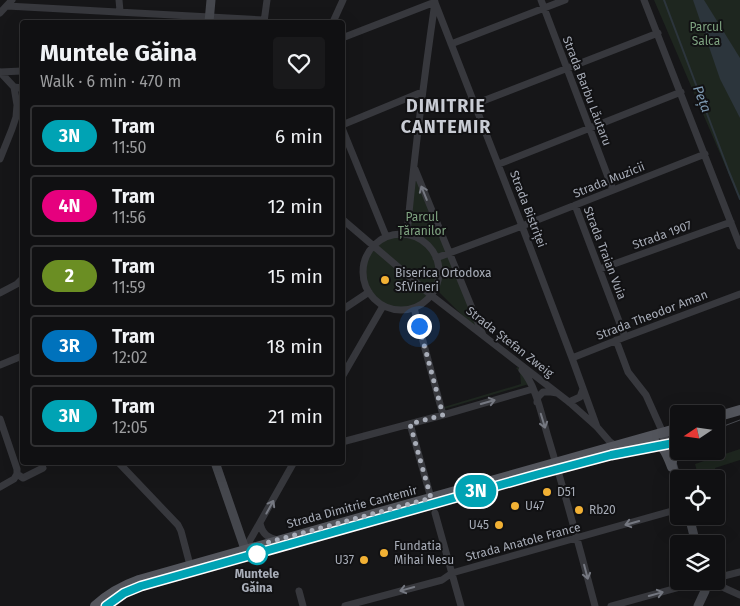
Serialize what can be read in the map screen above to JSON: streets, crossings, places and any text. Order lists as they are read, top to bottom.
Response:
{
  "streets": {
    "main road": ["Strada Dimitrie Cantemir"],
    "street": [
      "Strada Barbu Lăutaru",
      "Strada Muzicii",
      "Strada Bistriței",
      "Strada 1907",
      "Strada Traian Vuia",
      "Strada Theodor Aman",
      "Strada Ștefan Zweig",
      "Strada Anatole France"
    ]
  },
  "crossings": [
    ["Strada Barbu Lăutaru", "Strada Muzicii"],
    ["Strada Muzicii", "Strada Bistriței"],
    ["Strada Muzicii", "Strada Traian Vuia"],
    ["Strada Bistriței", "Strada Theodor Aman"],
    ["Strada Bistriței", "Strada Ștefan Zweig"],
    ["Strada 1907", "Strada Traian Vuia"],
    ["Strada Traian Vuia", "Strada Theodor Aman"],
    ["Strada Ștefan Zweig", "Strada Dimitrie Cantemir"]
  ],
  "one_way": ["Strada Anatole France"],
  "districts": ["DIMITRIE CANTEMIR"],
  "water": ["Peța"],
  "parks": ["Parcul Salca", "Parcul Țăranilor"],
  "places": [
    "Biserica Ortodoxa Sf.Vineri",
    "D51",
    "U47",
    "Rb20",
    "U45",
    "Fundatia Mihai Nesu",
    "Muntele Găina",
    "U37"
  ],
  "lines": ["tram line 3N"],
  "north": "left",
  "page": {
    "on_map": "3N",
    "heading": ["Muntele Găina", "Walk · 6 min · 470 m"],
    "list": [
      {
        "mark": "3N",
        "name": "Tram",
        "note": "11:50",
        "value": "6 min"
      },
      {
        "mark": "4N",
        "name": "Tram",
        "note": "11:56",
        "value": "12 min"
      },
      {
        "mark": "2",
        "name": "Tram",
        "note": "11:59",
        "value": "15 min"
      },
      {
        "mark": "3R",
        "name": "Tram",
        "note": "12:02",
        "value": "18 min"
      },
      {
        "mark": "3N",
        "name": "Tram",
        "note": "12:05",
        "value": "21 min"
      }
    ]
  }
}
